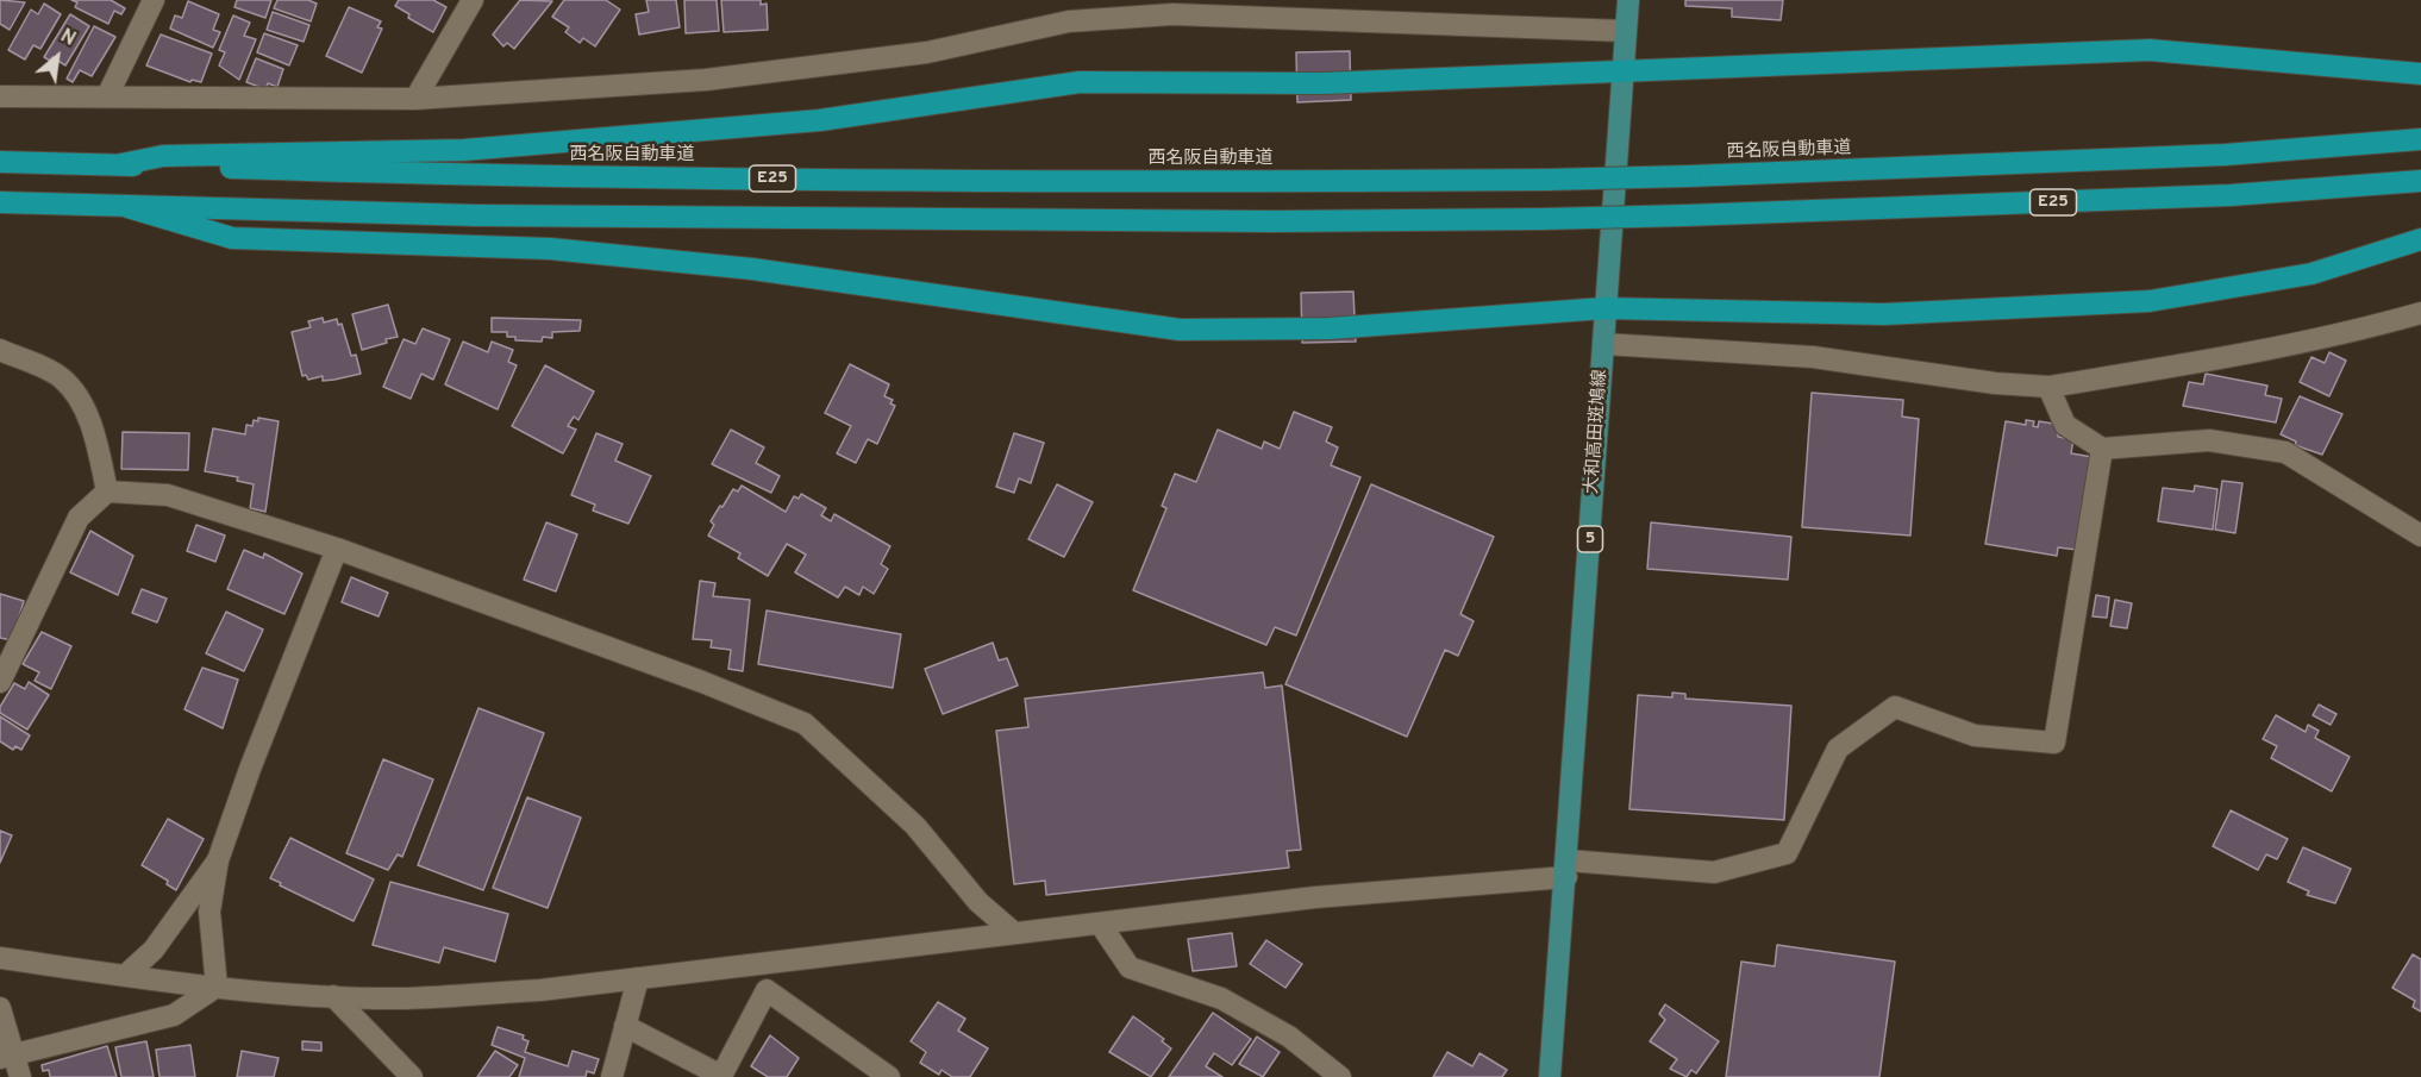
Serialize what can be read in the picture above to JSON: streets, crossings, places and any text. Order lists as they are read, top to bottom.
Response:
{
  "streets": {
    "highway": ["西名阪自動車道", "E25"],
    "main road": ["大和高田斑鳩線", "5"]
  },
  "north": "top right"
}
